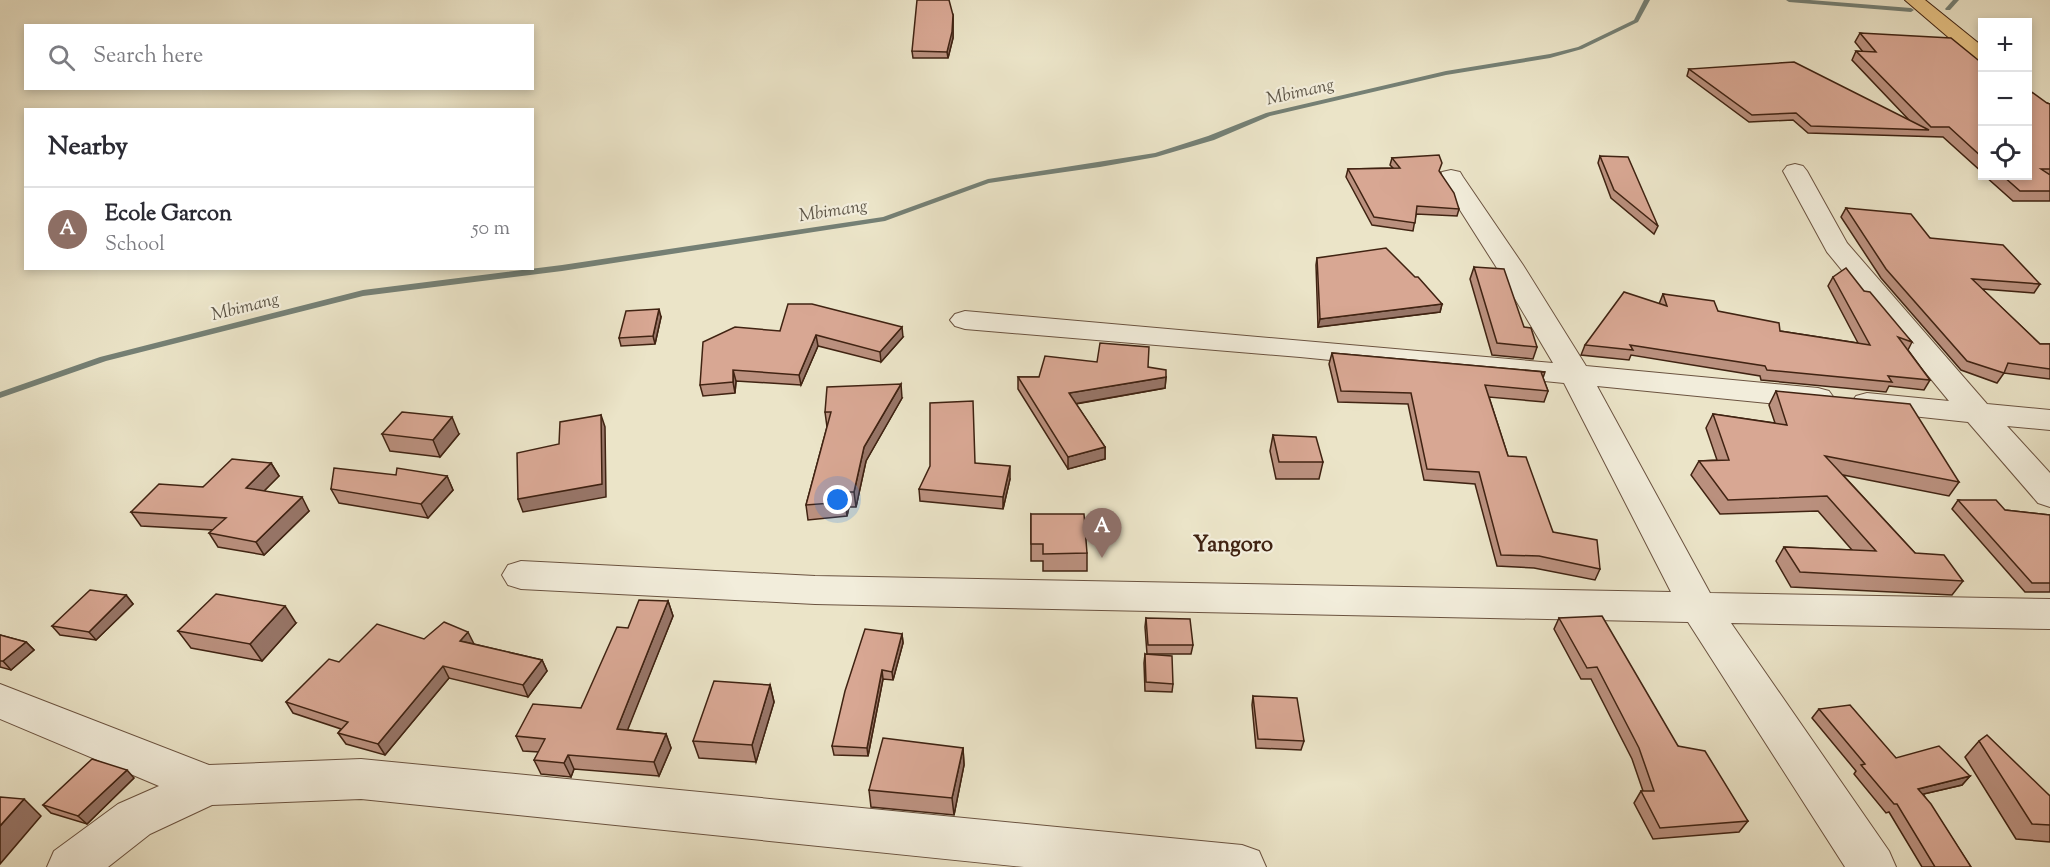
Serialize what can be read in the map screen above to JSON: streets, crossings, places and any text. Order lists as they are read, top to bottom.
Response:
{
  "districts": ["Yangoro"],
  "water": ["Mbimang"],
  "page": {
    "map_buttons": ["+", "−"],
    "search": "Search here",
    "heading": "Nearby",
    "list": [
      {
        "mark": "A",
        "name": "Ecole Garcon",
        "note": "School",
        "value": "50 m"
      }
    ],
    "pins": "A"
  }
}
